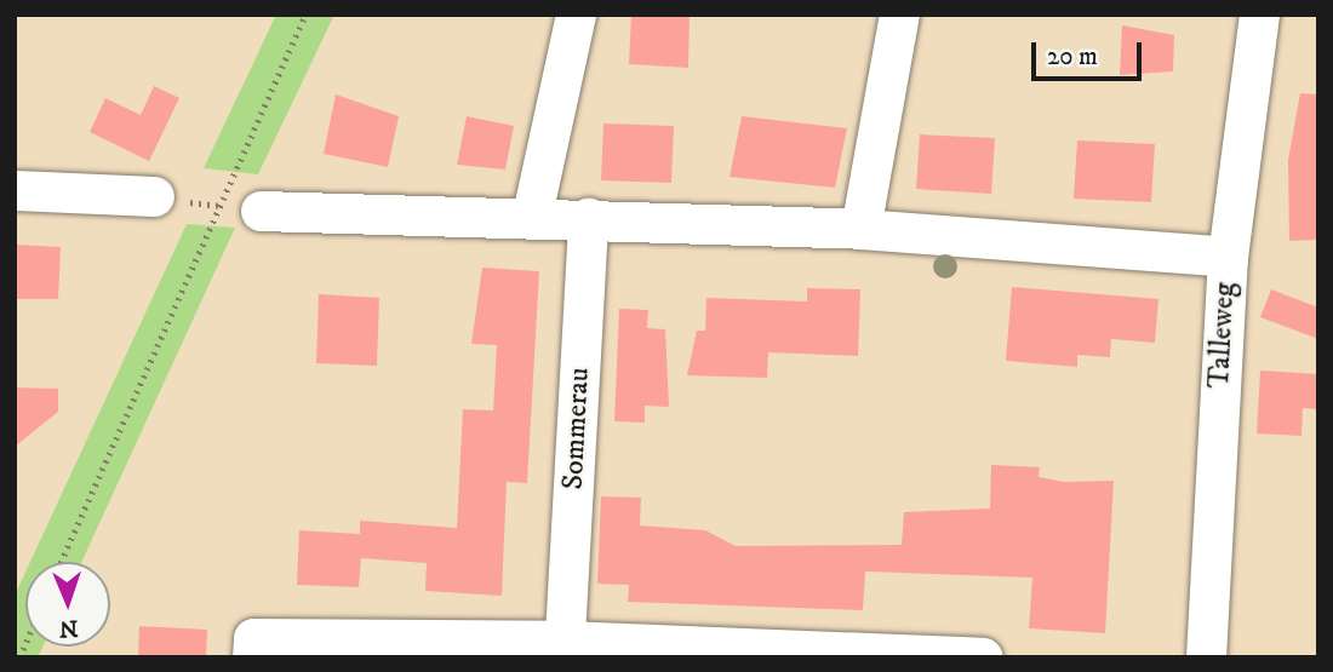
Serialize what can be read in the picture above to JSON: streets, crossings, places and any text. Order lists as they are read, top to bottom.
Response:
{
  "streets": {
    "street": ["Talleweg", "Sommerau"]
  },
  "scale_bar": "20 m",
  "north": "bottom"
}
